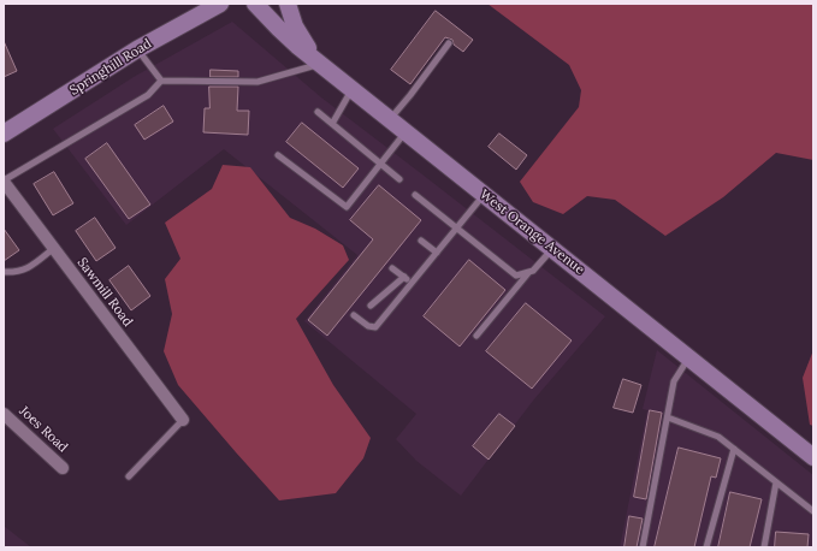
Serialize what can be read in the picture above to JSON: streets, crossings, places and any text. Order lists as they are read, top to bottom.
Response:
{
  "streets": {
    "main road": ["Springhill Road", "West Orange Avenue"],
    "street": ["Sawmill Road", "Joes Road"]
  }
}
